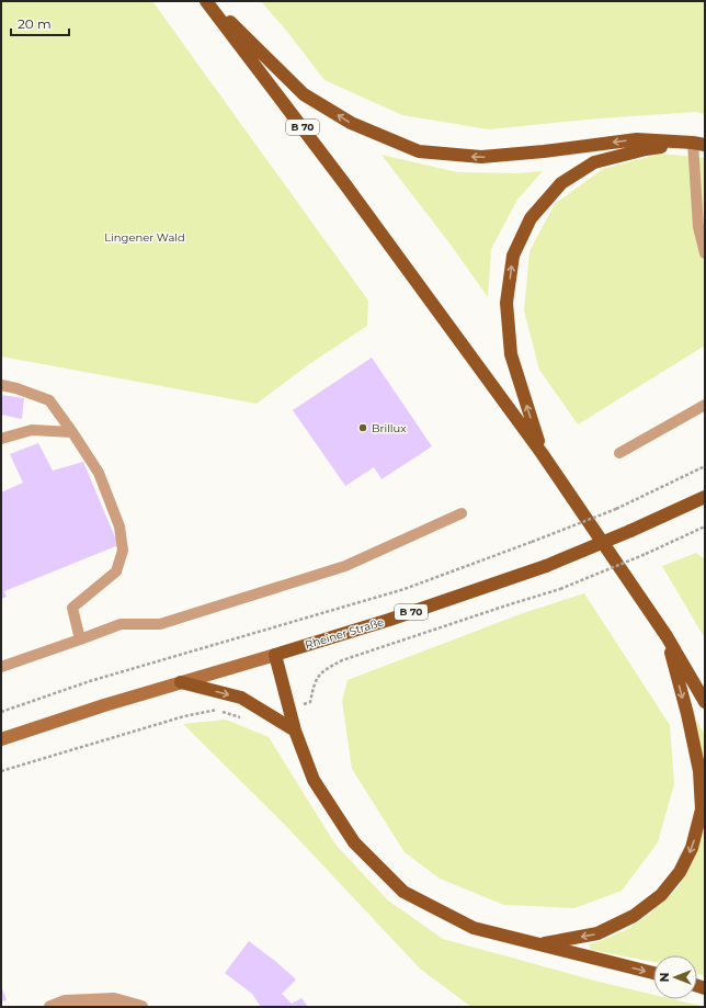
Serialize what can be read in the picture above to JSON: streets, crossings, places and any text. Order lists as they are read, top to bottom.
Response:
{
  "streets": {
    "main road": ["B 70", "Rheiner Straße"]
  },
  "parks": ["Lingener Wald"],
  "places": ["Brillux"],
  "scale_bar": "20 m",
  "north": "left"
}
